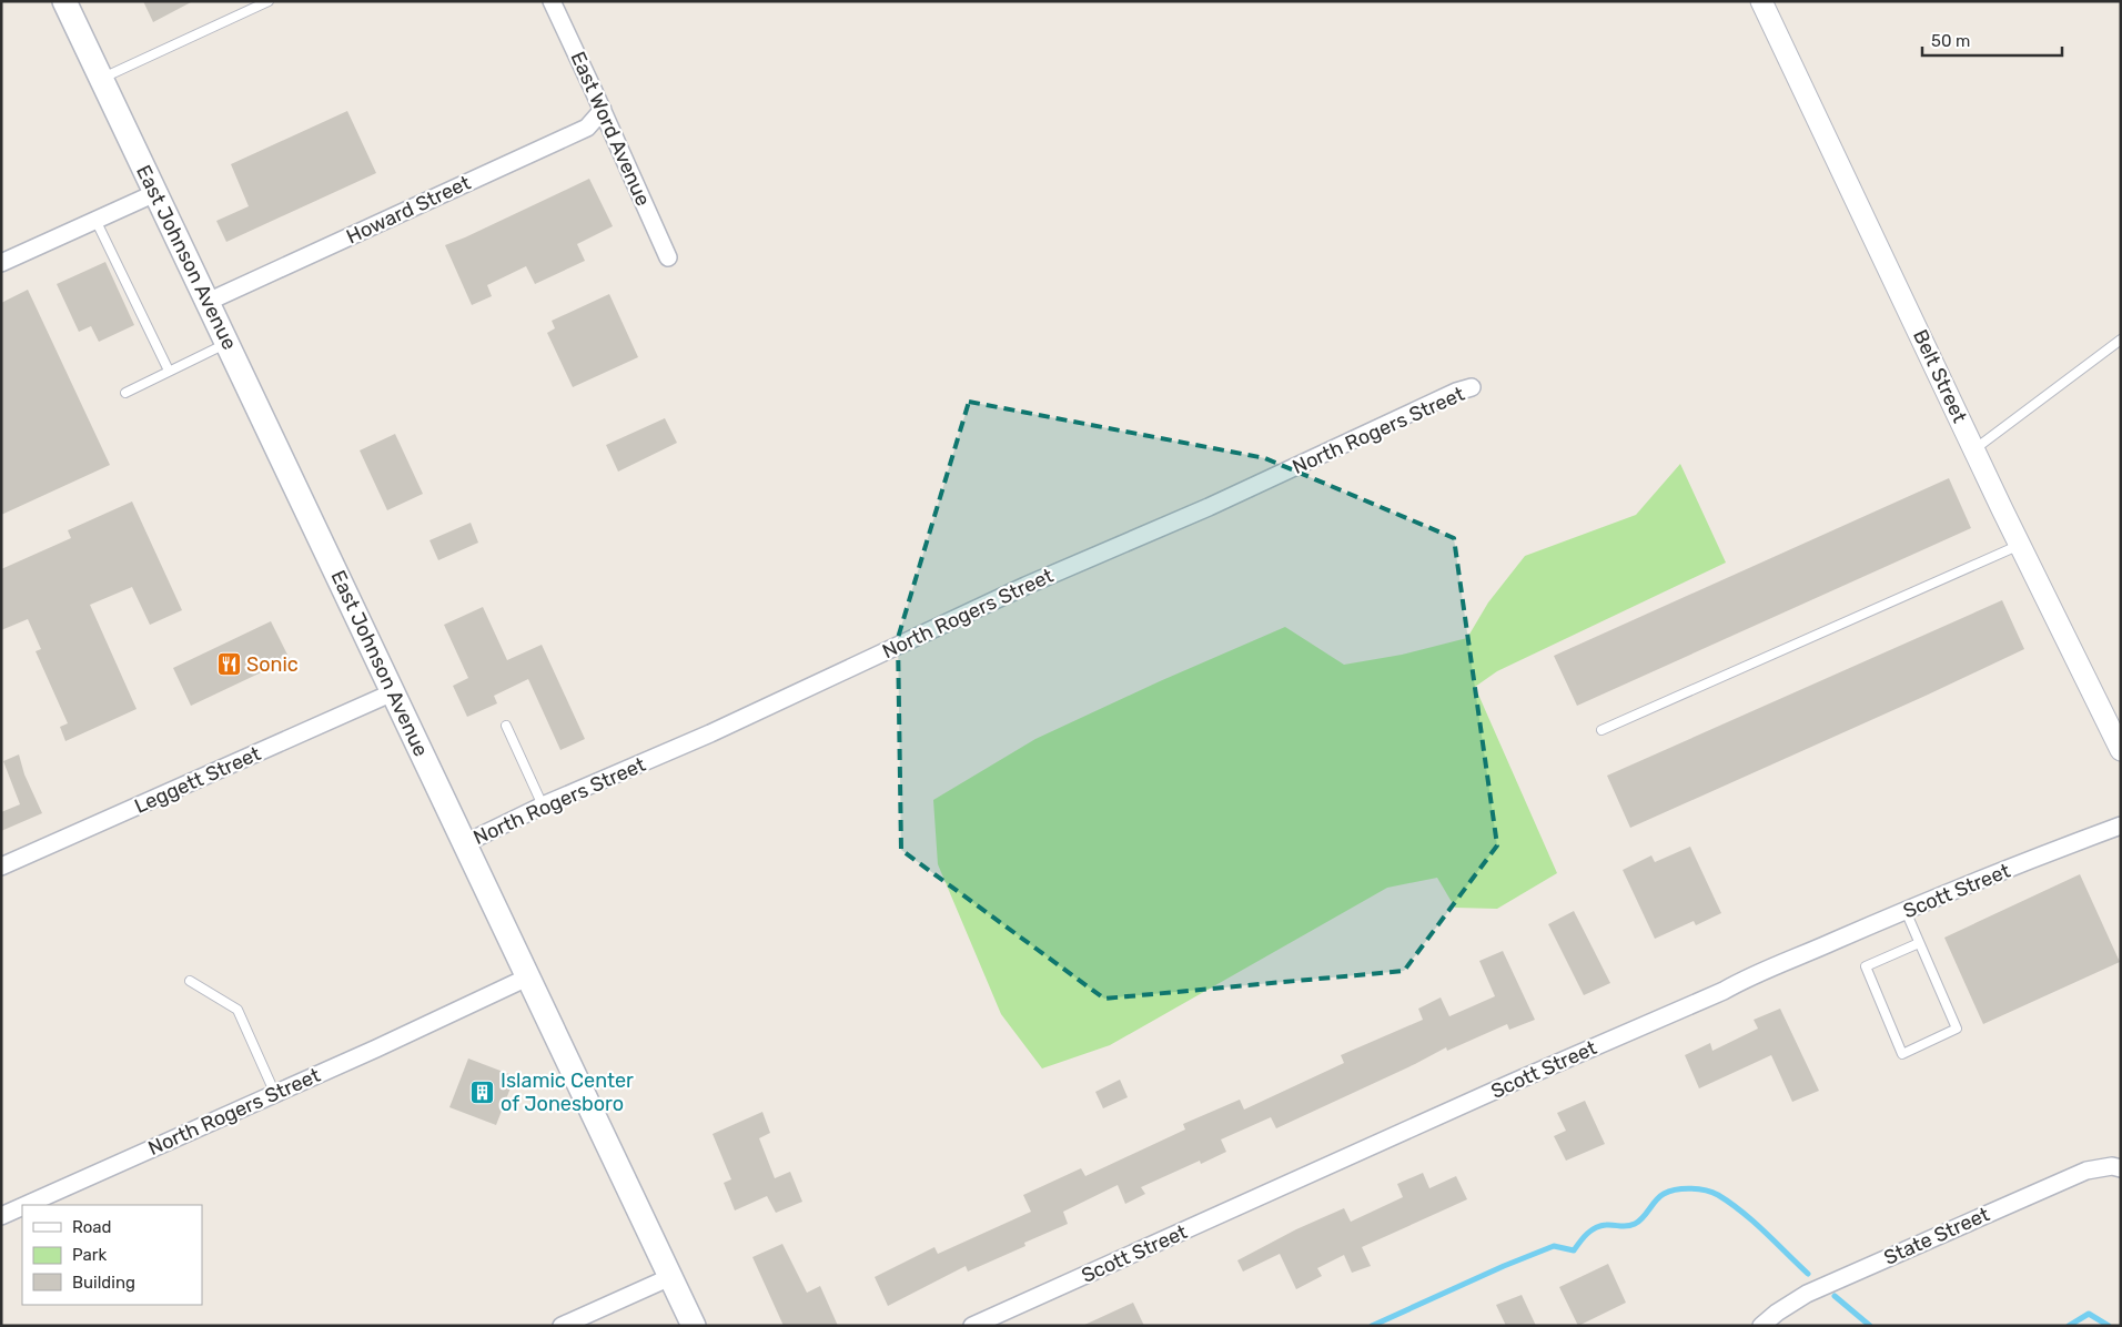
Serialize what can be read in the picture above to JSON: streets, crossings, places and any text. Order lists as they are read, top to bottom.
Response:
{
  "streets": {
    "main road": ["East Johnson Avenue"],
    "street": [
      "East Word Avenue",
      "Howard Street",
      "Belt Street",
      "North Rogers Street",
      "Leggett Street",
      "Scott Street",
      "State Street"
    ]
  },
  "crossings": [
    ["East Word Avenue", "Howard Street"],
    ["Howard Street", "East Johnson Avenue"],
    ["East Johnson Avenue", "North Rogers Street"],
    ["East Johnson Avenue", "Leggett Street"]
  ],
  "places": {
    "restaurant": ["Sonic"],
    "building": ["Islamic Center of Jonesboro"]
  },
  "legend": ["Road", "Park", "Building"],
  "scale_bar": "50 m"
}
